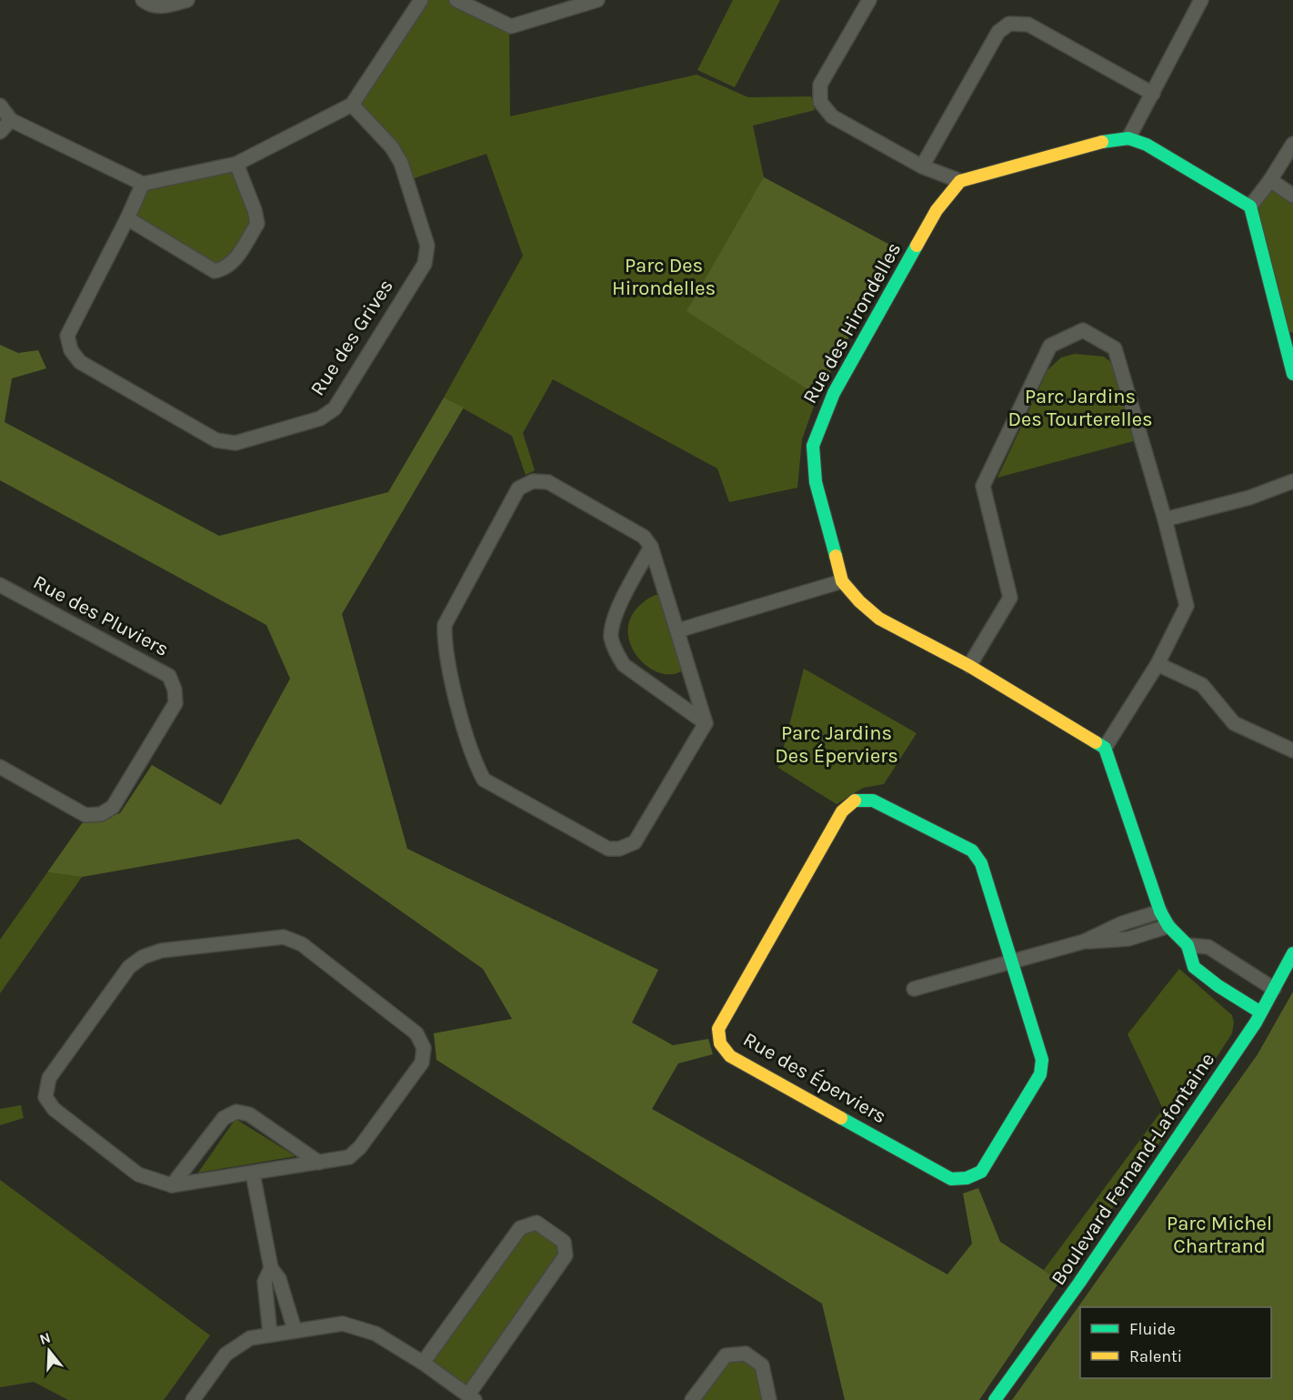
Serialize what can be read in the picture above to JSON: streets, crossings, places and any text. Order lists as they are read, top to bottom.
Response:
{
  "streets": {
    "street": [
      "Rue des Hirondelles",
      "Rue des Grives",
      "Rue des Pluviers",
      "Rue des Éperviers",
      "Boulevard Fernand-Lafontaine"
    ]
  },
  "parks": [
    "Parc Des Hirondelles",
    "Parc Jardins Des Tourterelles",
    "Parc Jardins Des Éperviers",
    "Parc Michel Chartrand"
  ],
  "legend": ["Fluide", "Ralenti"],
  "north": "top"
}
